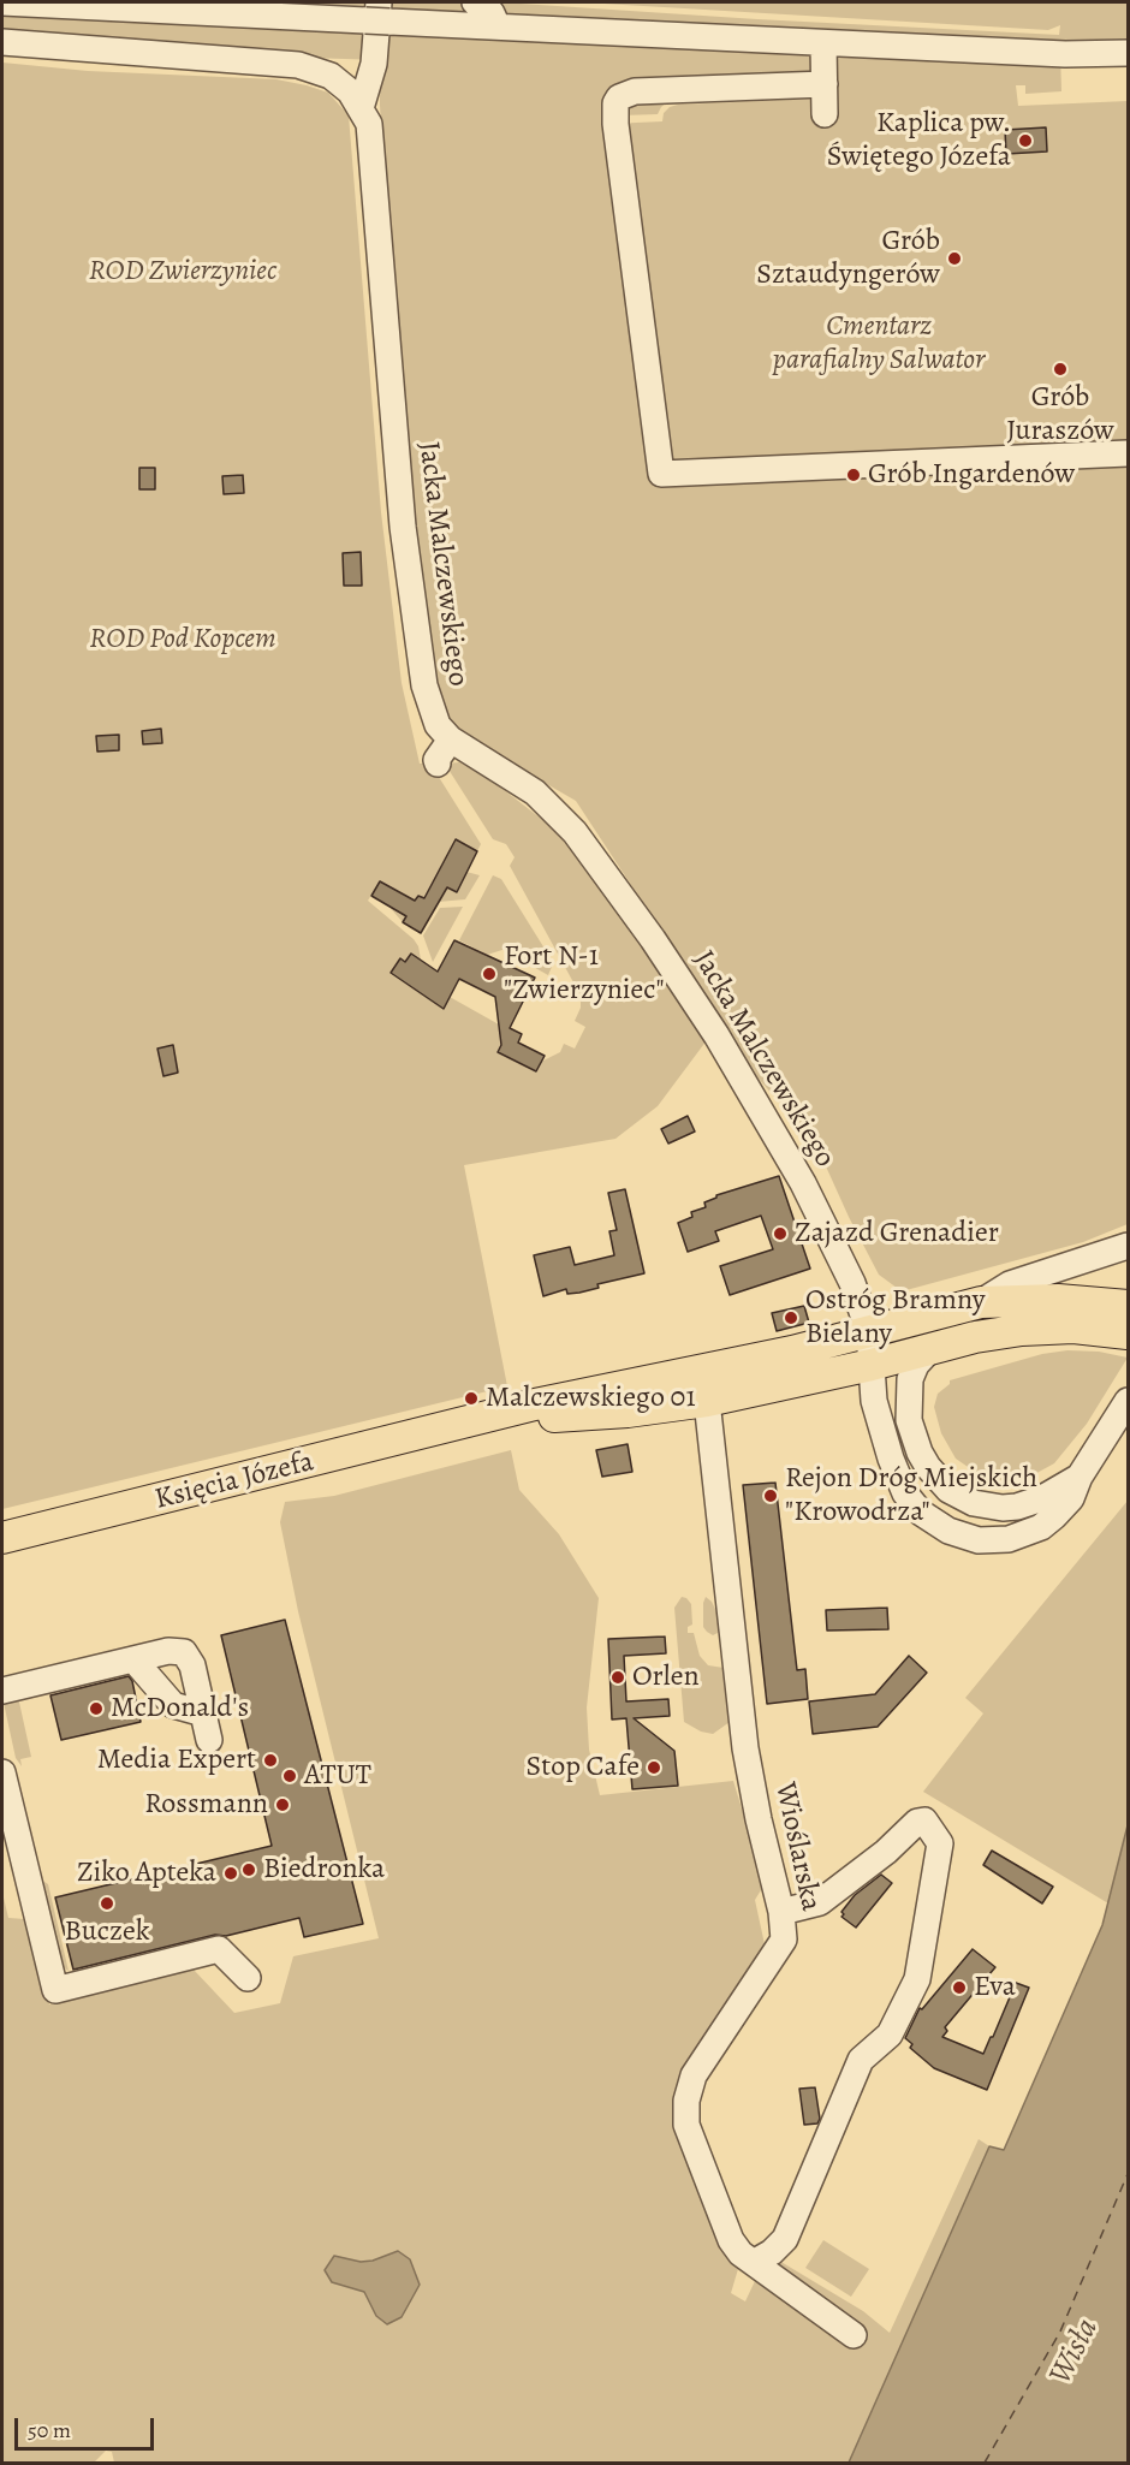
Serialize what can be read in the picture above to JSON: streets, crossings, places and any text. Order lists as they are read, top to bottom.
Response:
{
  "streets": {
    "main road": ["Księcia Józefa"],
    "street": ["Jacka Malczewskiego", "Wioślarska"]
  },
  "crossings": [
    ["Jacka Malczewskiego", "Księcia Józefa"],
    ["Księcia Józefa", "Wioślarska"]
  ],
  "water": ["Wisła"],
  "parks": ["ROD Zwierzyniec", "Cmentarz parafialny Salwator", "ROD Pod Kopcem"],
  "places": [
    "Kaplica pw. Świętego Józefa",
    "Grób Sztaudyngerów",
    "Grób Juraszów",
    "Grób Ingardenów",
    "Fort N-1 \"Zwierzyniec\"",
    "Zajazd Grenadier",
    "Ostróg Bramny Bielany",
    "Malczewskiego 01",
    "Rejon Dróg Miejskich \"Krowodrza\"",
    "Orlen",
    "McDonald's",
    "Media Expert",
    "Stop Cafe",
    "ATUT",
    "Rossmann",
    "Biedronka",
    "Ziko Apteka",
    "Buczek",
    "Eva"
  ],
  "scale_bar": "50 m"
}
